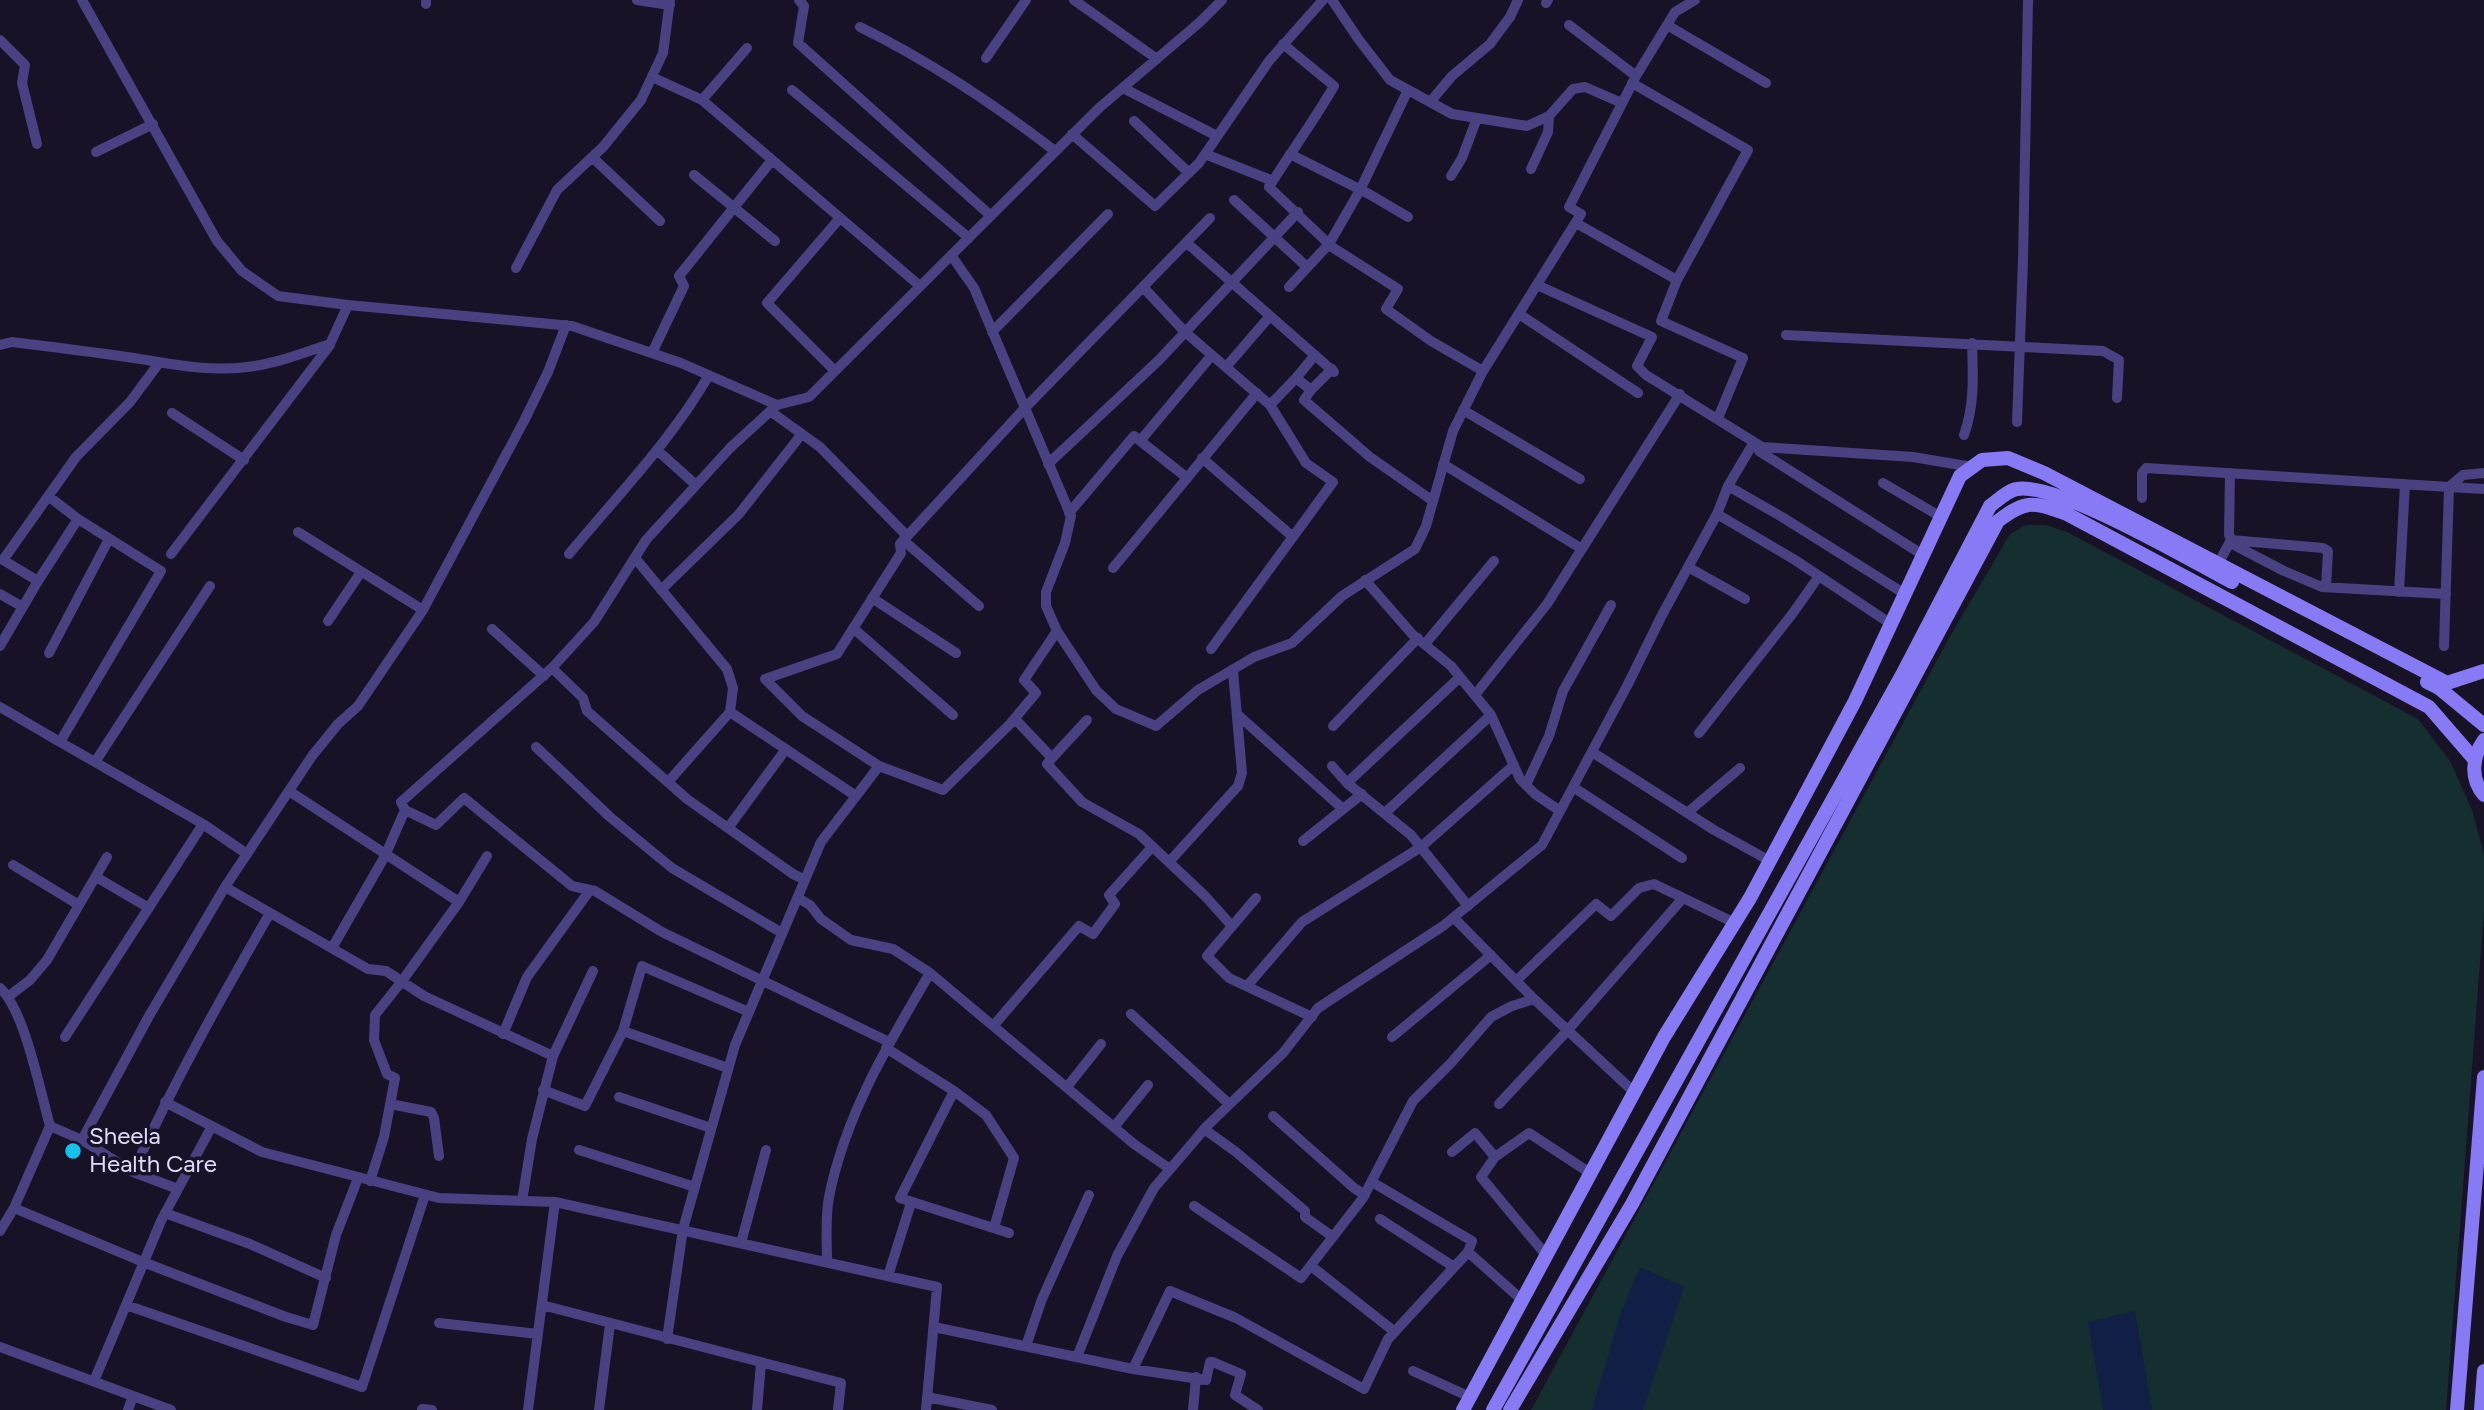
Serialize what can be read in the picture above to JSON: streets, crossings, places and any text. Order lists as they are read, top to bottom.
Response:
{
  "places": ["Sheela Health Care"]
}
